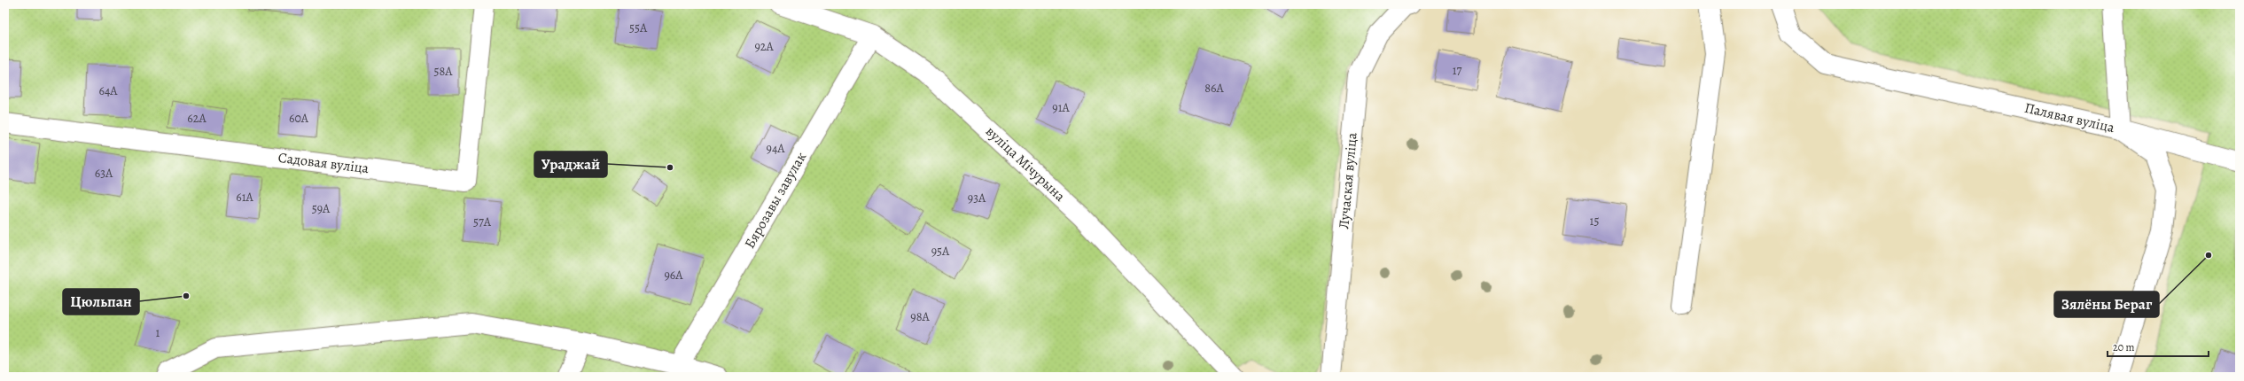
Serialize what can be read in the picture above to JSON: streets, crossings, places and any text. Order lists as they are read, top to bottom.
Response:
{
  "streets": {
    "street": [
      "Палявая вуліца",
      "Садовая вуліца",
      "вуліца Мічурына",
      "Лучаская вуліца",
      "Бярозавы завулак"
    ]
  },
  "crossings": [
    ["вуліца Мічурына", "Бярозавы завулак"]
  ],
  "places": ["Ураджай", "Зялёны Бераг", "Цюльпан"],
  "house_numbers": [
    "55А",
    "92А",
    "17",
    "58А",
    "86А",
    "64А",
    "91А",
    "62А",
    "60А",
    "94А",
    "63А",
    "61А",
    "93А",
    "59А",
    "15",
    "57А",
    "95А",
    "96А",
    "98А",
    "1"
  ],
  "scale_bar": "20 m"
}
